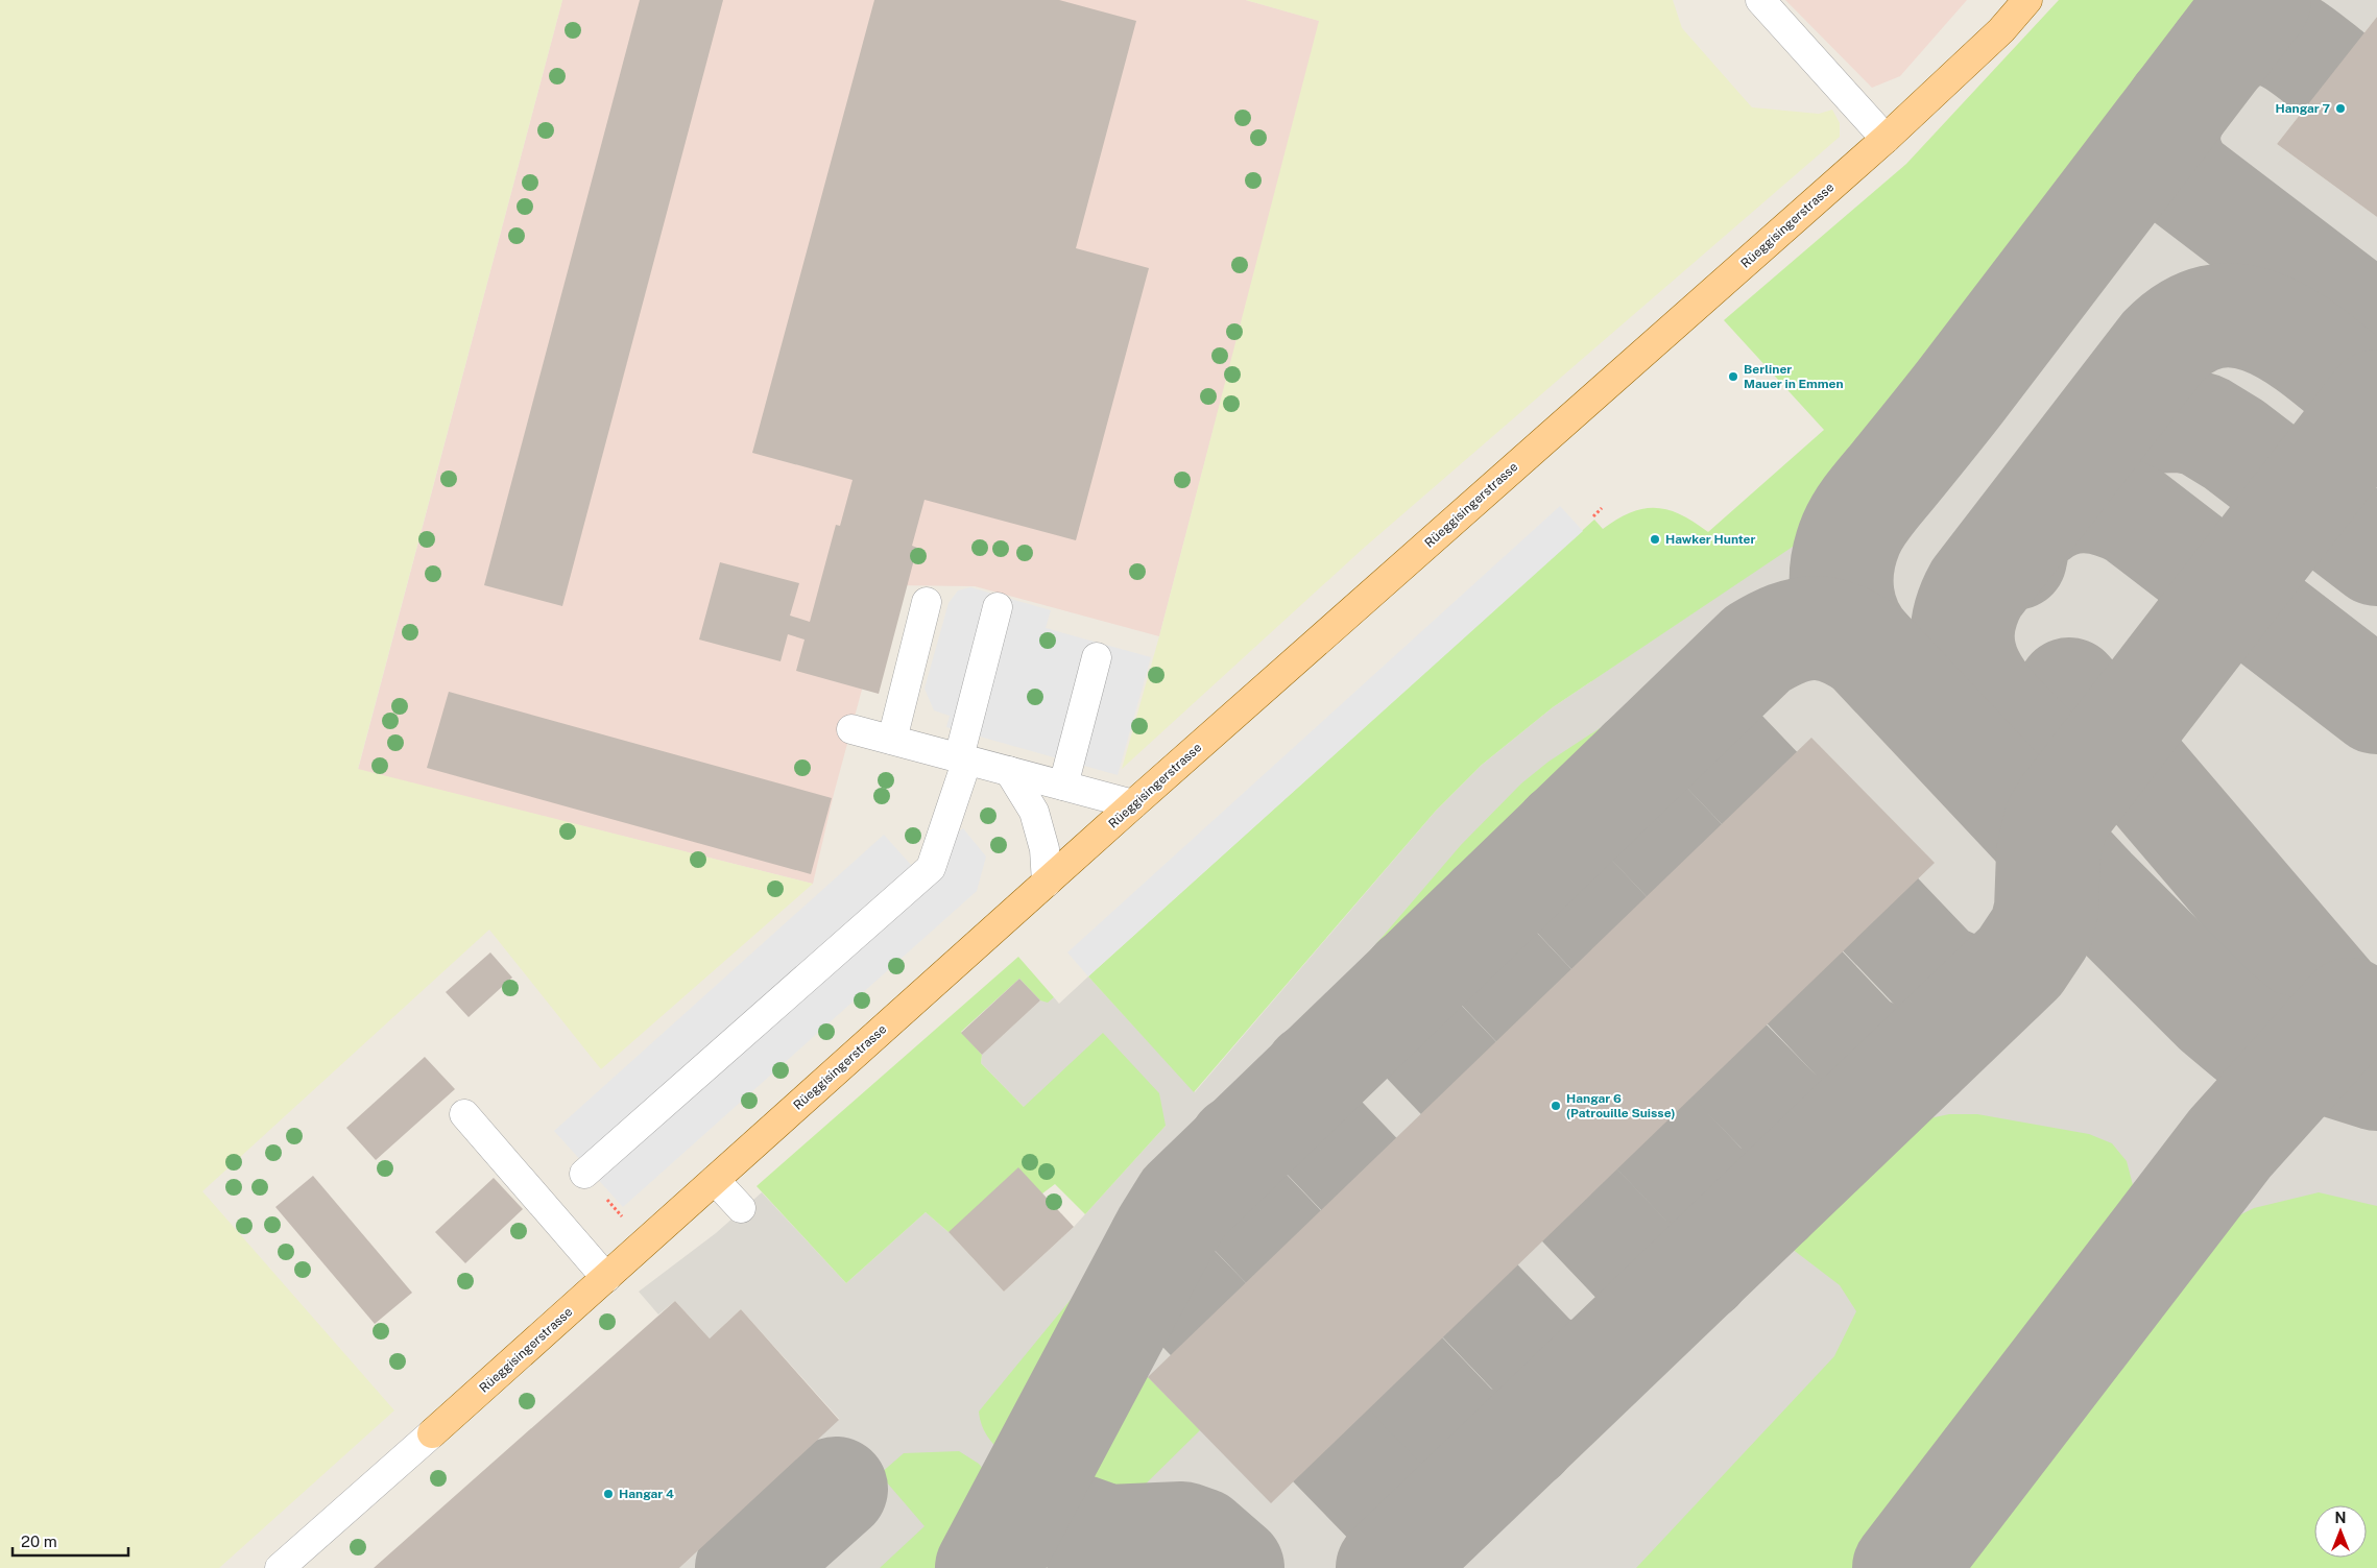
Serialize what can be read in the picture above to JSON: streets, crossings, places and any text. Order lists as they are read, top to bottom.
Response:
{
  "streets": {
    "main road": ["Rüeggisingerstrasse"]
  },
  "places": [
    "Hangar 7",
    "Berliner Mauer in Emmen",
    "Hawker Hunter",
    "Hangar 6 (Patrouille Suisse)",
    "Hangar 4"
  ],
  "scale_bar": "20 m",
  "north": "top"
}
